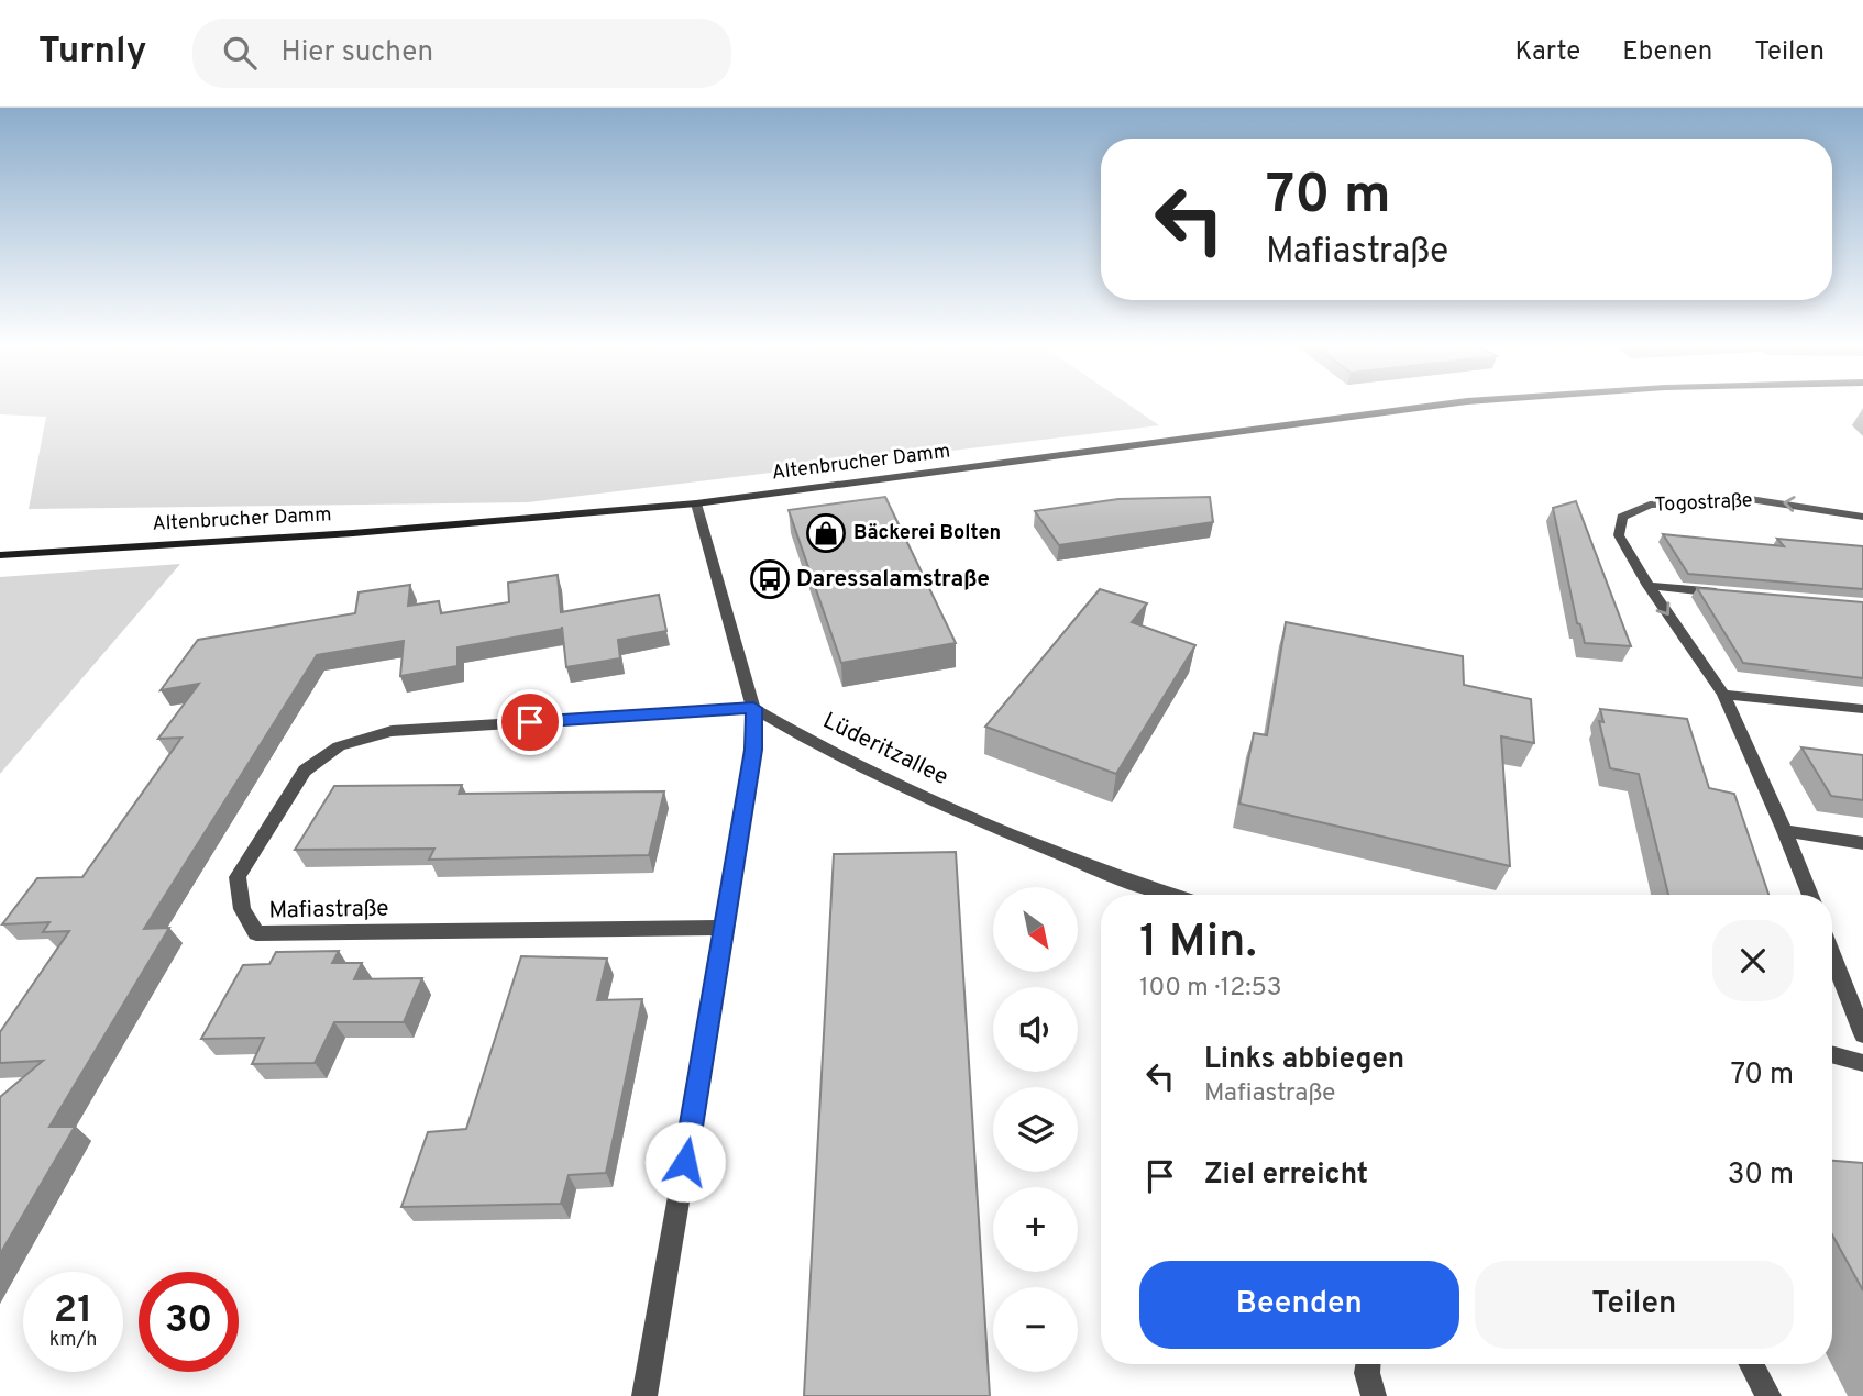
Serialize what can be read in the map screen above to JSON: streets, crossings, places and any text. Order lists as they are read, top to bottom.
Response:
{
  "streets": {
    "main road": ["Altenbrucher Damm"],
    "street": ["Togostraße", "Lüderitzallee", "Mafiastraße"]
  },
  "crossings": [
    ["Lüderitzallee", "Mafiastraße"]
  ],
  "places": {
    "shop": ["Bäckerei Bolten"],
    "bus stop": ["Daressalamstraße"]
  },
  "north": "bottom right",
  "page": {
    "header": "Turnly",
    "search": "Hier suchen",
    "nav": ["Karte", "Ebenen", "Teilen"],
    "turn": ["70 m", "Mafiastraße"],
    "map_buttons": ["+", "−"],
    "heading": ["1 Min.", "100 m · 12:53"],
    "list": [
      {
        "name": "Links abbiegen",
        "note": "Mafiastraße",
        "value": "70 m"
      },
      {
        "name": "Ziel erreicht",
        "value": "30 m"
      }
    ],
    "buttons": ["Beenden", "Teilen"],
    "speed": "21 km/h",
    "limit": "30"
  }
}
